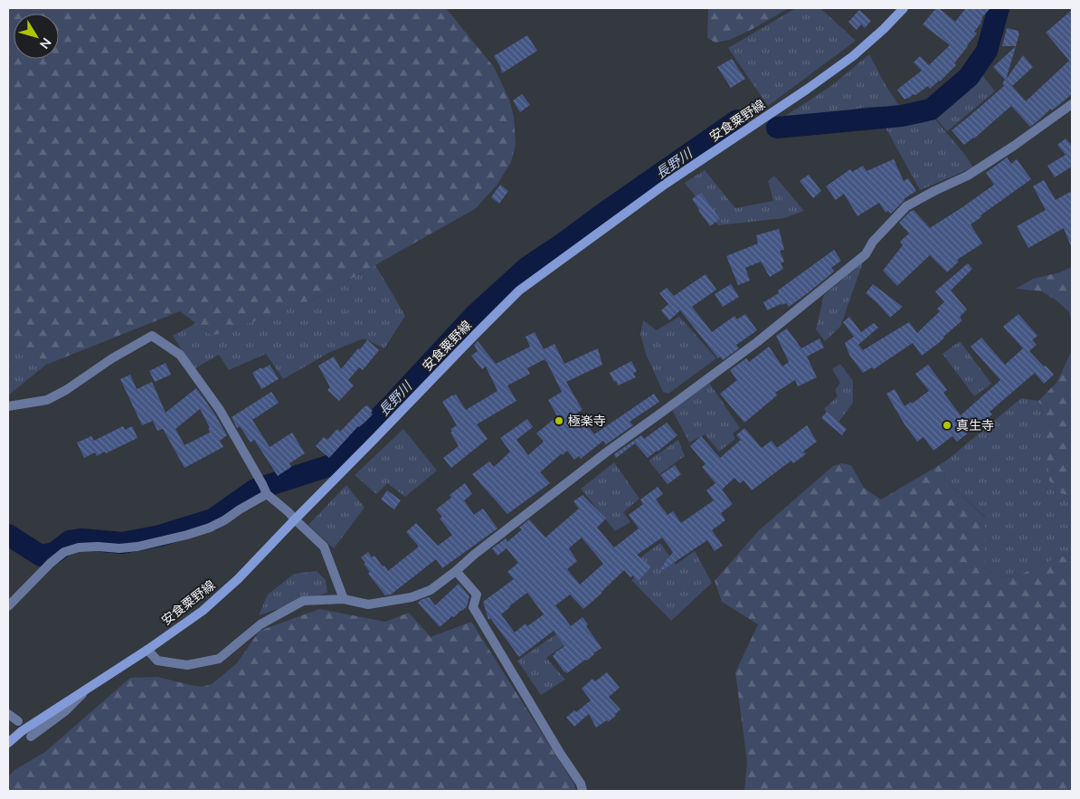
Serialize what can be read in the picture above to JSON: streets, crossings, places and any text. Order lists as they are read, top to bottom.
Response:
{
  "streets": {
    "main road": ["安食粟野線"]
  },
  "water": ["長野川"],
  "places": ["極楽寺", "真生寺"],
  "north": "bottom right"
}
